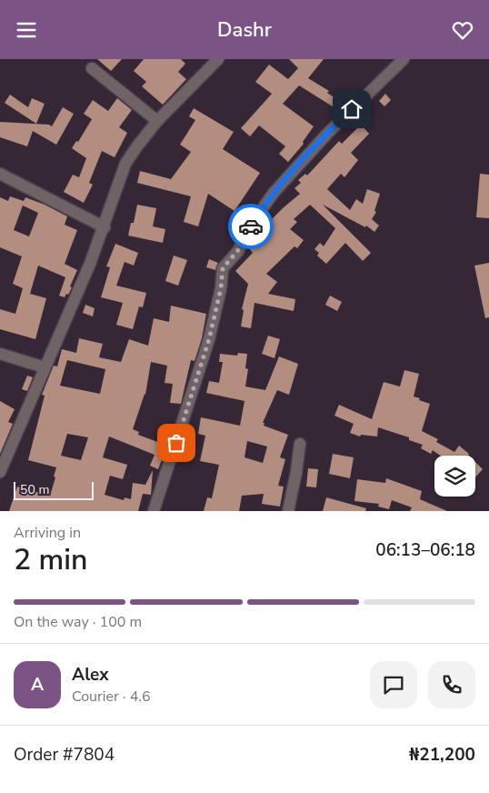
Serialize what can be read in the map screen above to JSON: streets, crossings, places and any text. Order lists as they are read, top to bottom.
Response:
{
  "scale_bar": "50 m",
  "page": {
    "header": "Dashr",
    "scale": "50 m",
    "heading": ["2 min", "Arriving in", "06:13–06:18"],
    "panel": [
      "Alex",
      "Courier · 4.6",
      "Order #7804",
      "₦21,200"
    ],
    "bar": "On the way · 100 m",
    "round": "A"
  }
}
